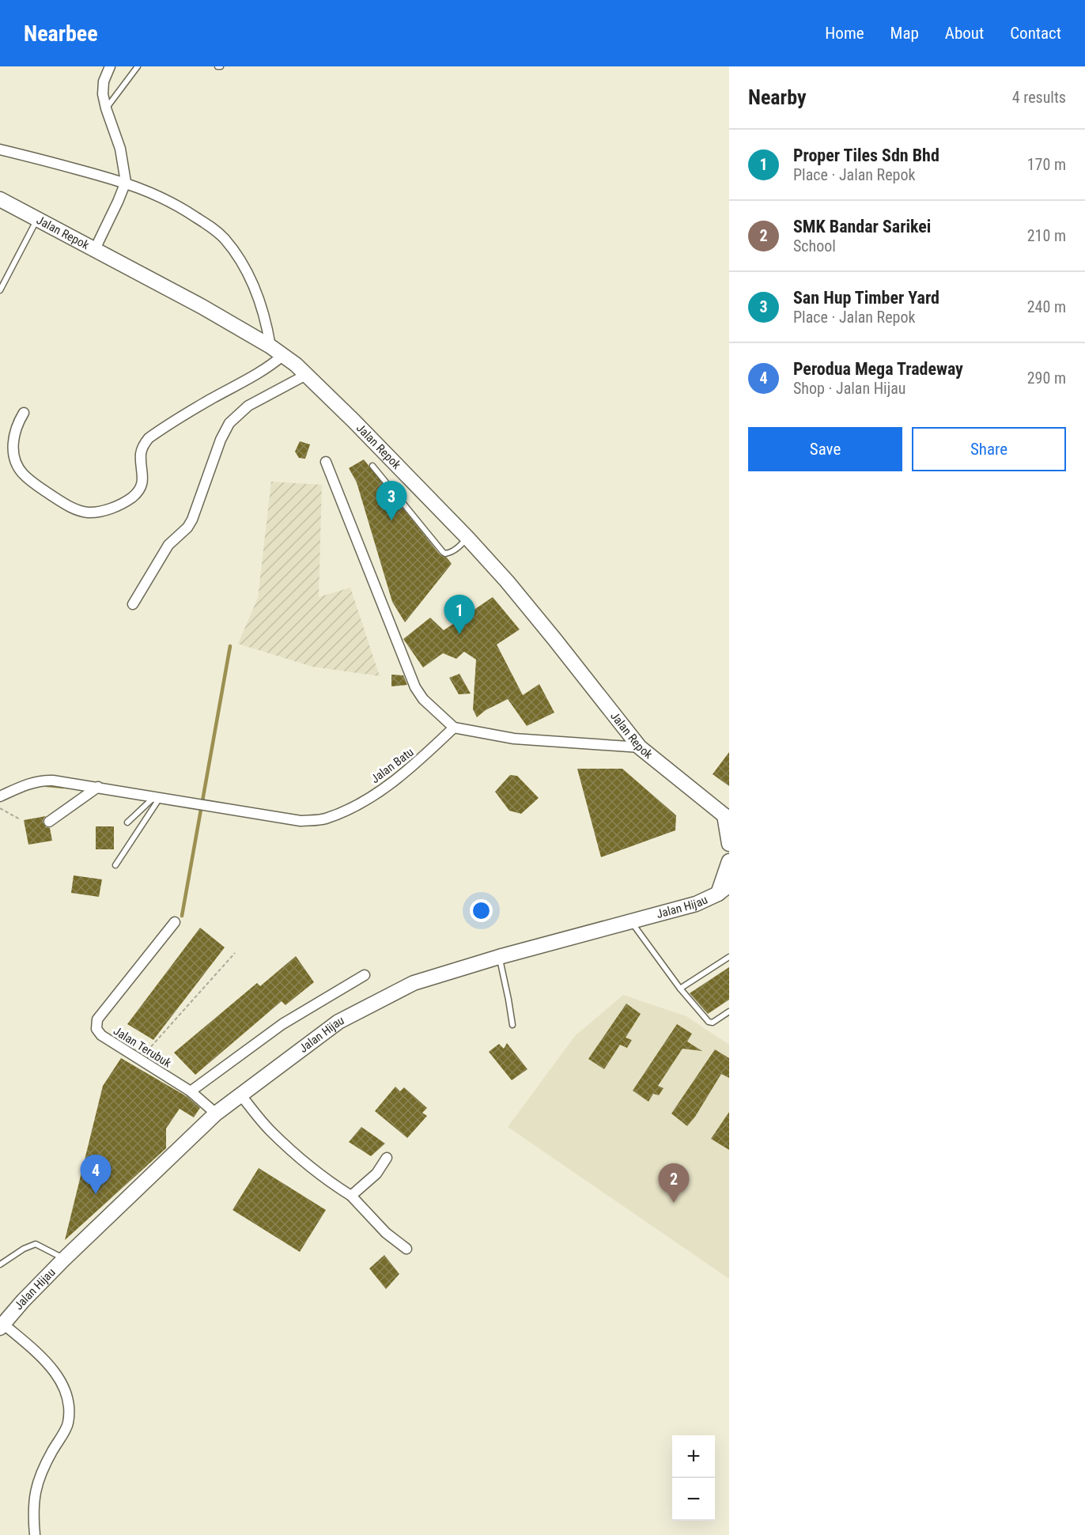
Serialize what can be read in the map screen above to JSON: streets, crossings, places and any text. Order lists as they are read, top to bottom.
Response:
{
  "streets": {
    "main road": ["Jalan Repok", "Jalan Hijau"],
    "street": ["Jalan Batu", "Jalan Terubuk"]
  },
  "crossings": [
    ["Jalan Hijau", "Jalan Terubuk"]
  ],
  "page": {
    "header": "Nearbee",
    "nav": [
      "Home",
      "Map",
      "About",
      "Contact"
    ],
    "heading": ["Nearby", "4 results"],
    "list": [
      {
        "mark": "1",
        "name": "Proper Tiles Sdn Bhd",
        "note": "Place · Jalan Repok",
        "value": "170 m"
      },
      {
        "mark": "2",
        "name": "SMK Bandar Sarikei",
        "note": "School",
        "value": "210 m"
      },
      {
        "mark": "3",
        "name": "San Hup Timber Yard",
        "note": "Place · Jalan Repok",
        "value": "240 m"
      },
      {
        "mark": "4",
        "name": "Perodua Mega Tradeway",
        "note": "Shop · Jalan Hijau",
        "value": "290 m"
      }
    ],
    "buttons": ["Save", "Share"],
    "pins": [
      "3",
      "1",
      "4",
      "2"
    ],
    "map_buttons": ["+", "−"]
  }
}
